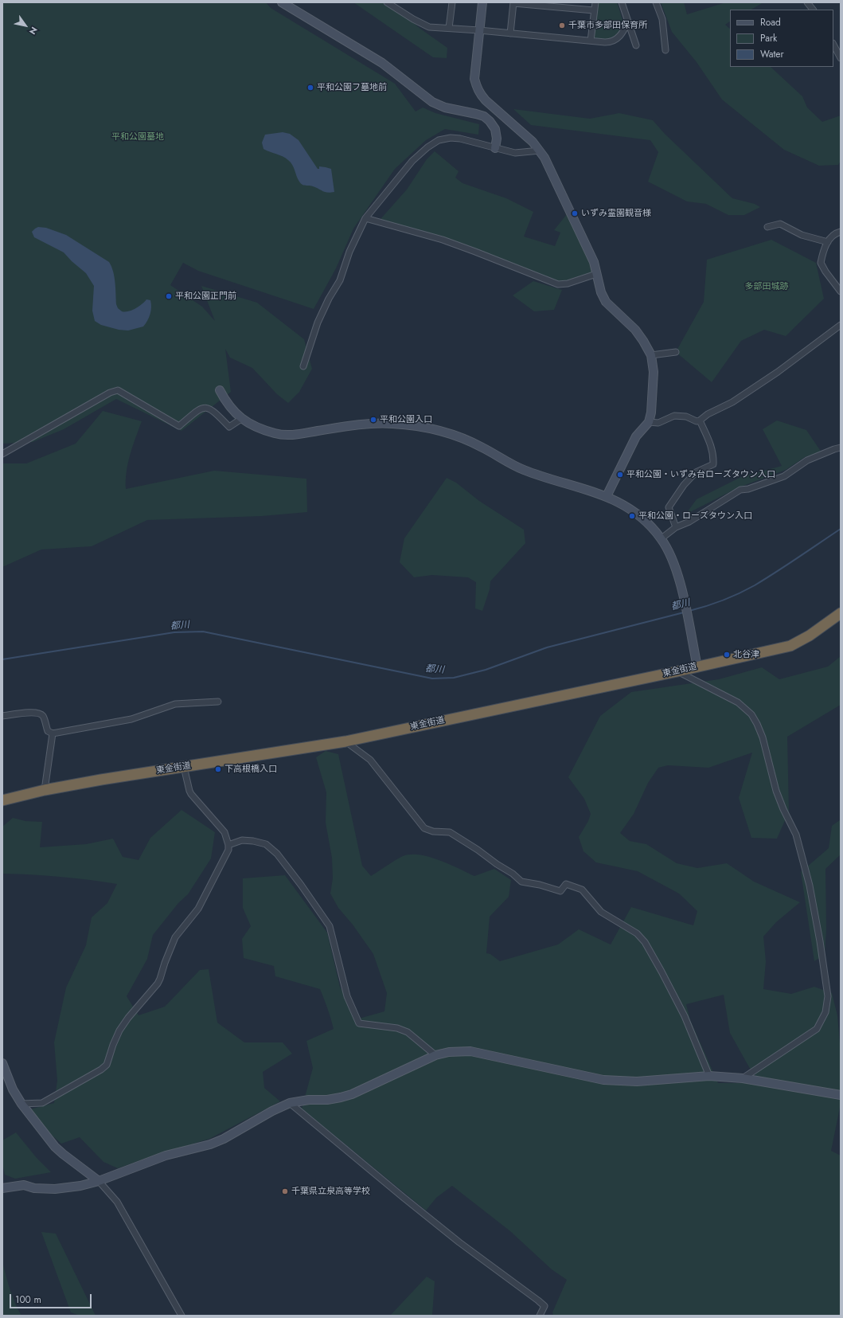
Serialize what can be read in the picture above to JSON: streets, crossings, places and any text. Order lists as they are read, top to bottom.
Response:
{
  "streets": {
    "highway": ["東金街道"]
  },
  "water": ["都川"],
  "parks": ["平和公園墓地", "多部田城跡"],
  "places": [
    "千葉市多部田保育所",
    "平和公園フ墓地前",
    "いずみ霊園観音様",
    "平和公園正門前",
    "平和公園入口",
    "平和公園・いずみ台ローズタウン入口",
    "平和公園・ローズタウン入口",
    "北谷津",
    "下高根橋入口",
    "千葉県立泉高等学校"
  ],
  "legend": ["Road", "Park", "Water"],
  "scale_bar": "100 m",
  "north": "bottom right"
}
